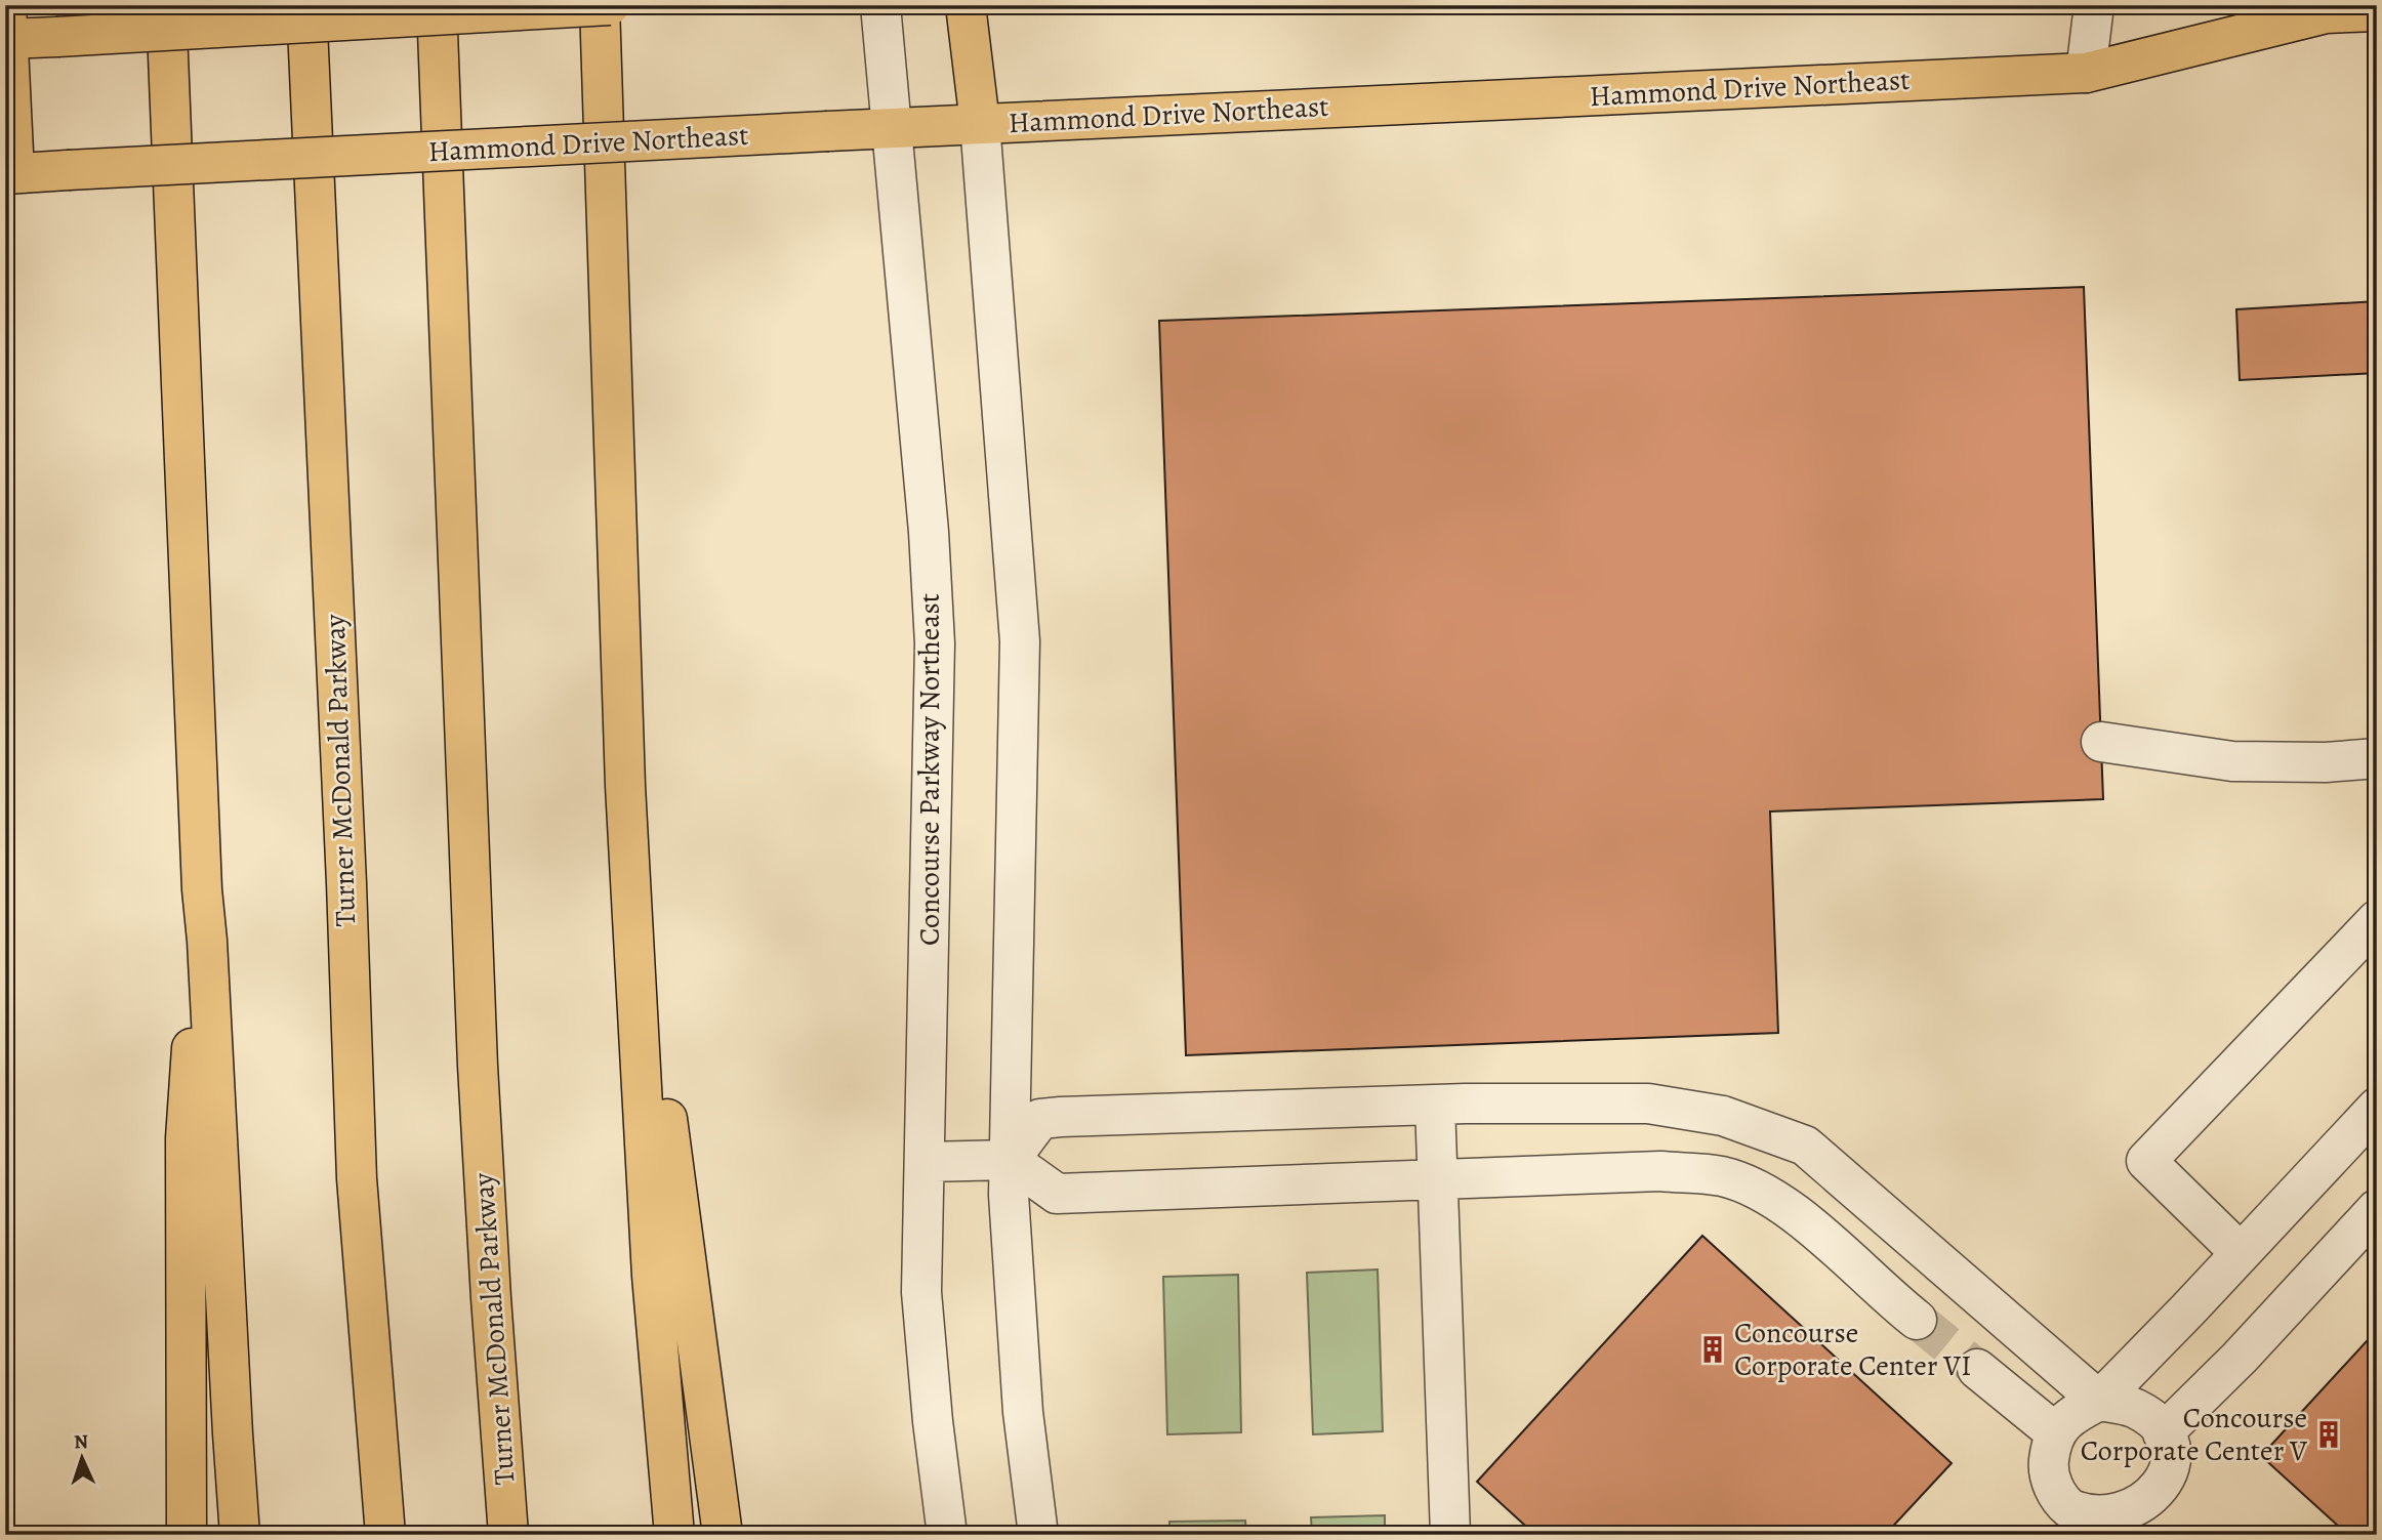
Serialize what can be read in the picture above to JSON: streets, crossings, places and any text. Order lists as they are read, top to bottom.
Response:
{
  "streets": {
    "main road": ["Hammond Drive Northeast", "Turner McDonald Parkway"],
    "street": ["Concourse Parkway Northeast"]
  },
  "crossings": [
    ["Hammond Drive Northeast", "Concourse Parkway Northeast"]
  ],
  "places": {
    "building": ["Concourse Corporate Center VI", "Concourse Corporate Center V"]
  },
  "north": "top"
}
